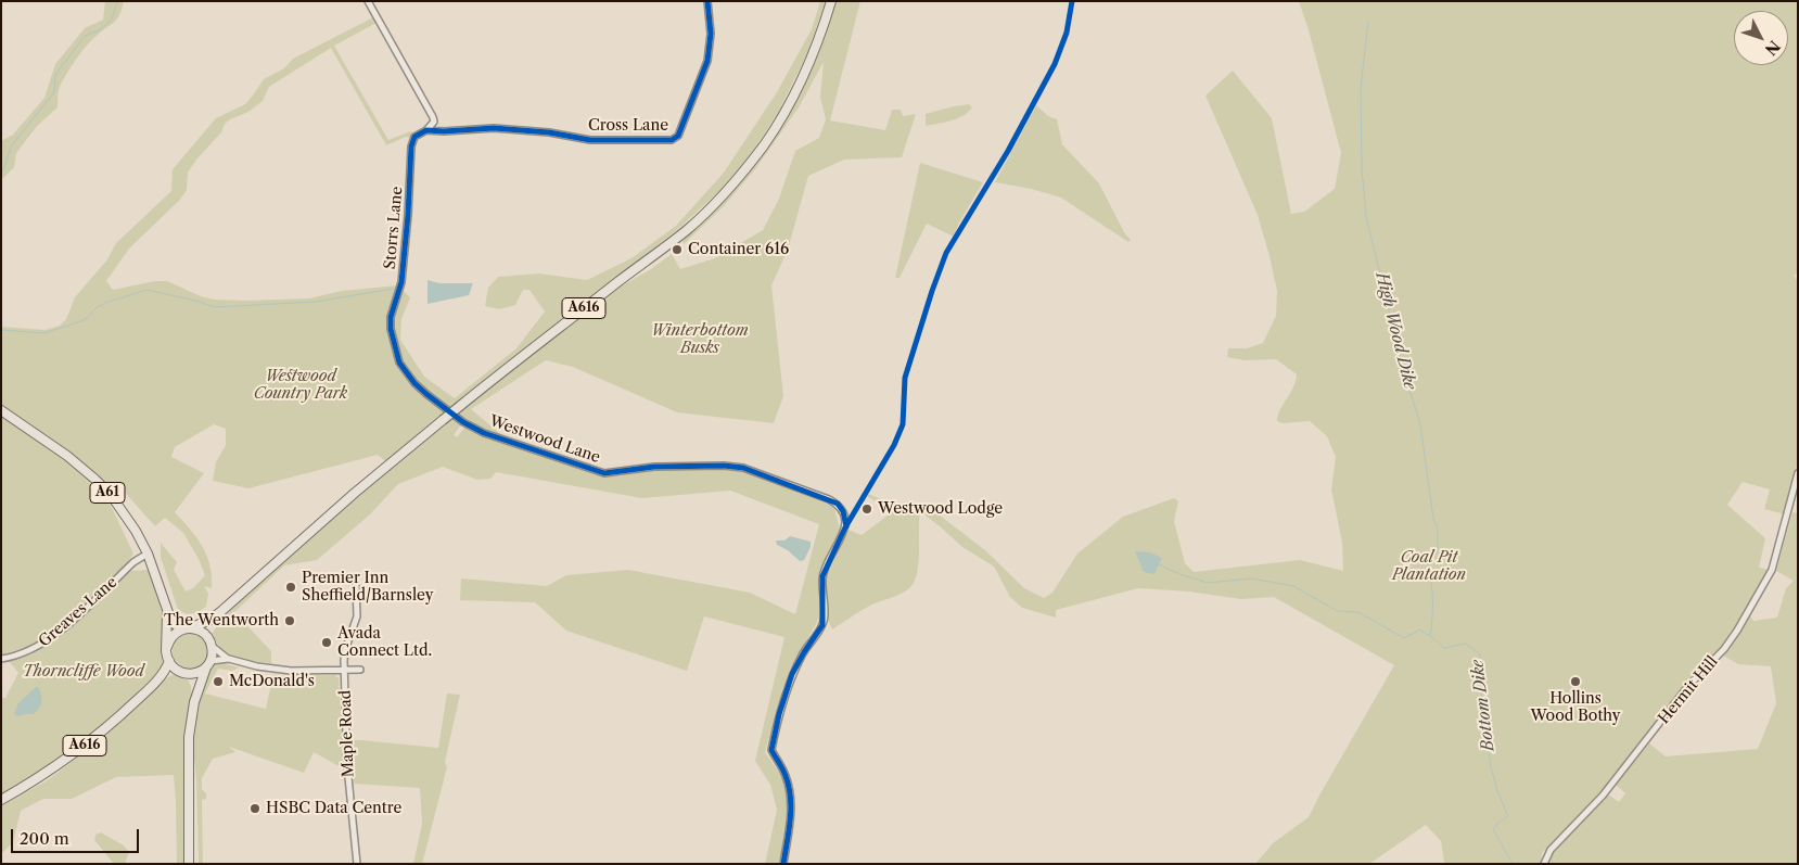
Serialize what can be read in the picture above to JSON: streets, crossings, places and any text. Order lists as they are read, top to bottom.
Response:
{
  "streets": {
    "highway": ["A616", "A61"],
    "street": [
      "Cross Lane",
      "Storrs Lane",
      "Westwood Lane",
      "Greaves Lane",
      "Hermit Hill",
      "Maple Road"
    ]
  },
  "crossings": [
    ["Cross Lane", "Storrs Lane"],
    ["Storrs Lane", "Westwood Lane"],
    ["A616", "A61"],
    ["A616", "Maple Road"],
    ["A61", "Greaves Lane"],
    ["A61", "Maple Road"]
  ],
  "water": ["High Wood Dike", "Bottom Dike"],
  "parks": [
    "Winterbottom Busks",
    "Westwood Country Park",
    "Coal Pit Plantation",
    "Thorncliffe Wood"
  ],
  "places": [
    "Container 616",
    "Westwood Lodge",
    "Premier Inn Sheffield/Barnsley",
    "The Wentworth",
    "Avada Connect Ltd.",
    "McDonald's",
    "Hollins Wood Bothy",
    "HSBC Data Centre"
  ],
  "scale_bar": "200 m",
  "north": "bottom right"
}
